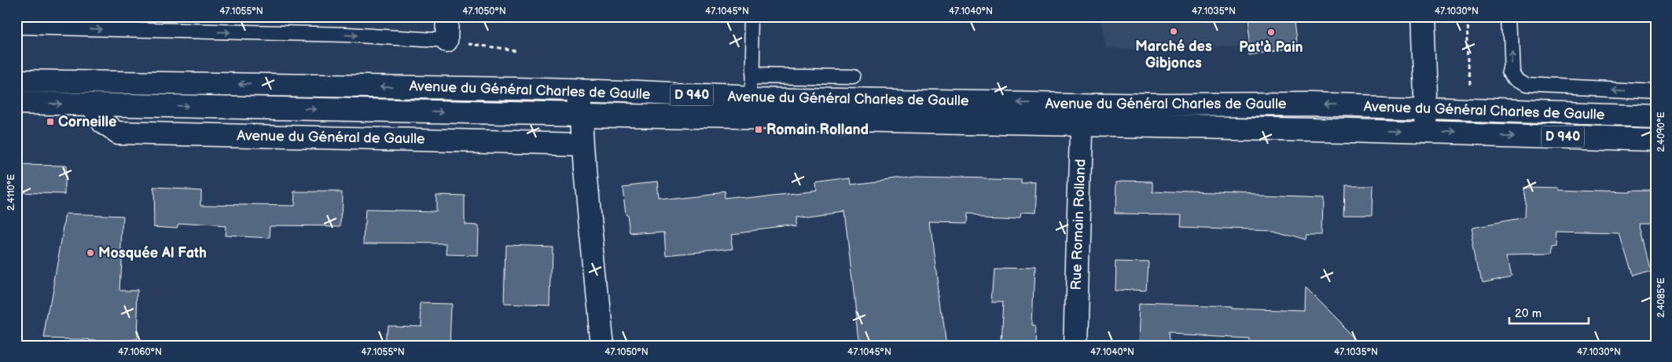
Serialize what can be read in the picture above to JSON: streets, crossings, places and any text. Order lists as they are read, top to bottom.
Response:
{
  "streets": {
    "main road": [
      "Avenue du Général Charles de Gaulle",
      "D 940",
      "Avenue du Général de Gaulle",
      "Rue Romain Rolland"
    ]
  },
  "crossings": [
    ["Avenue du Général Charles de Gaulle", "Avenue du Général de Gaulle"],
    ["Avenue du Général Charles de Gaulle", "Rue Romain Rolland"]
  ],
  "places": {
    "other": ["Marché des Gibjoncs", "Pat'à Pain", "Mosquée Al Fath"],
    "transit": ["Corneille", "Romain Rolland"]
  },
  "scale_bar": "20 m",
  "coordinates": [
    "47.1055°N",
    "47.1050°N",
    "47.1045°N",
    "47.1040°N",
    "47.1035°N",
    "47.1030°N",
    "2.4090°E",
    "2.4110°E",
    "2.4085°E",
    "47.1060°N"
  ]
}
